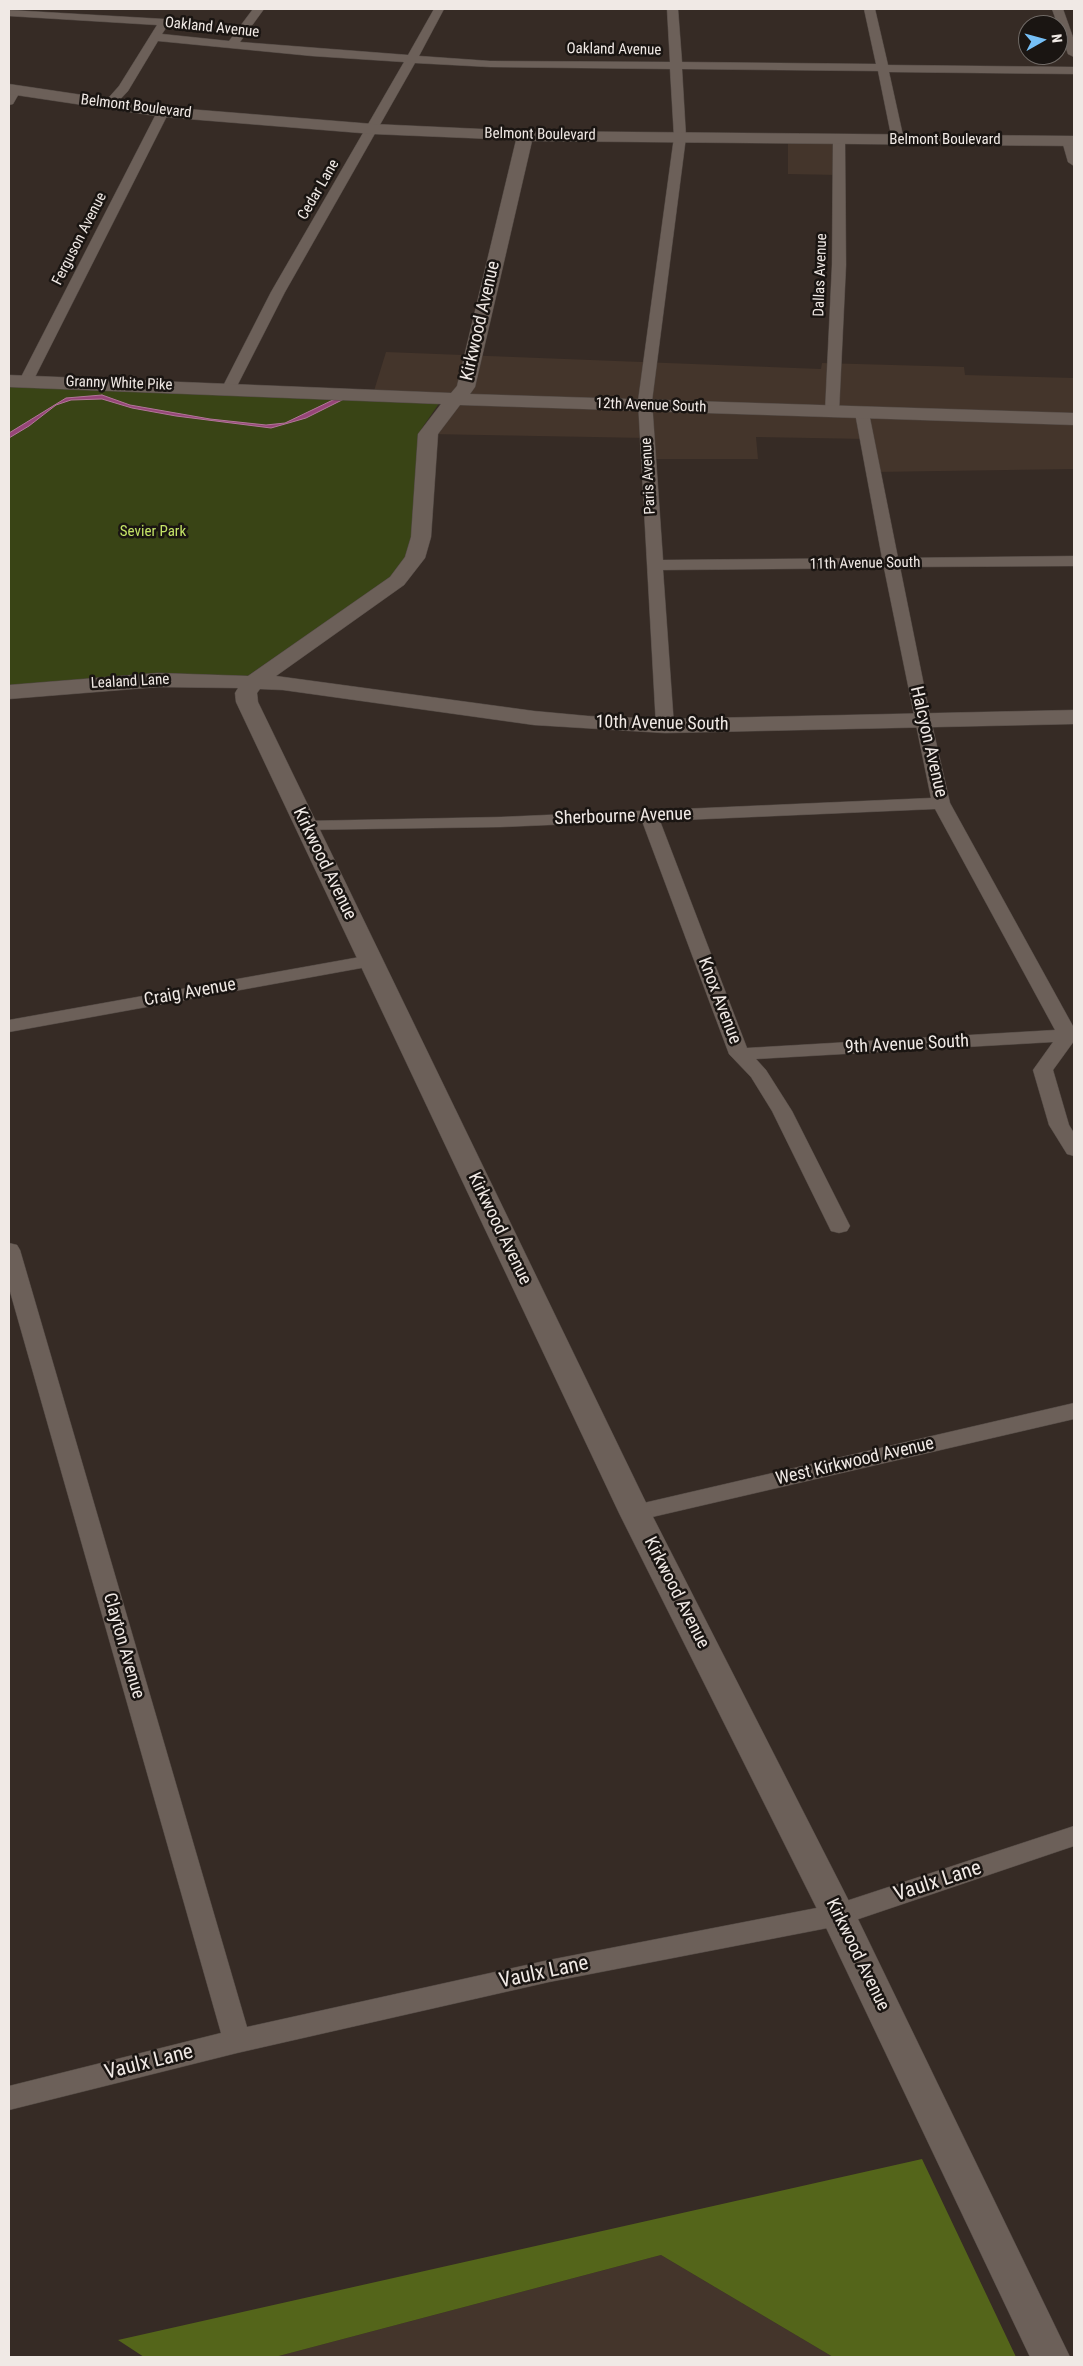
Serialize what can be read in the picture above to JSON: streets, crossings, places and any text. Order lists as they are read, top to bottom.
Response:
{
  "streets": {
    "street": [
      "Oakland Avenue",
      "Belmont Boulevard",
      "Cedar Lane",
      "Ferguson Avenue",
      "Dallas Avenue",
      "Kirkwood Avenue",
      "Granny White Pike",
      "12th Avenue South",
      "Paris Avenue",
      "11th Avenue South",
      "Lealand Lane",
      "10th Avenue South",
      "Halcyon Avenue",
      "Sherbourne Avenue",
      "Craig Avenue",
      "Knox Avenue",
      "9th Avenue South",
      "West Kirkwood Avenue",
      "Clayton Avenue",
      "Vaulx Lane"
    ]
  },
  "crossings": [
    ["Oakland Avenue", "Cedar Lane"],
    ["Oakland Avenue", "Paris Avenue"],
    ["Belmont Boulevard", "Cedar Lane"],
    ["Belmont Boulevard", "Ferguson Avenue"],
    ["Belmont Boulevard", "Dallas Avenue"],
    ["Belmont Boulevard", "Kirkwood Avenue"],
    ["Belmont Boulevard", "Paris Avenue"],
    ["Cedar Lane", "Granny White Pike"],
    ["Cedar Lane", "12th Avenue South"],
    ["Ferguson Avenue", "Granny White Pike"],
    ["Dallas Avenue", "12th Avenue South"],
    ["Kirkwood Avenue", "12th Avenue South"],
    ["Kirkwood Avenue", "Lealand Lane"],
    ["Kirkwood Avenue", "10th Avenue South"],
    ["Kirkwood Avenue", "Sherbourne Avenue"],
    ["Kirkwood Avenue", "Craig Avenue"],
    ["Kirkwood Avenue", "West Kirkwood Avenue"],
    ["Kirkwood Avenue", "Vaulx Lane"],
    ["Granny White Pike", "12th Avenue South"],
    ["12th Avenue South", "Paris Avenue"],
    ["12th Avenue South", "Halcyon Avenue"],
    ["Paris Avenue", "11th Avenue South"],
    ["Paris Avenue", "10th Avenue South"],
    ["11th Avenue South", "Halcyon Avenue"],
    ["Lealand Lane", "10th Avenue South"],
    ["10th Avenue South", "Halcyon Avenue"],
    ["Halcyon Avenue", "Sherbourne Avenue"],
    ["Halcyon Avenue", "9th Avenue South"],
    ["Sherbourne Avenue", "Knox Avenue"],
    ["Knox Avenue", "9th Avenue South"],
    ["Clayton Avenue", "Vaulx Lane"]
  ],
  "parks": ["Sevier Park"],
  "north": "right"
}
